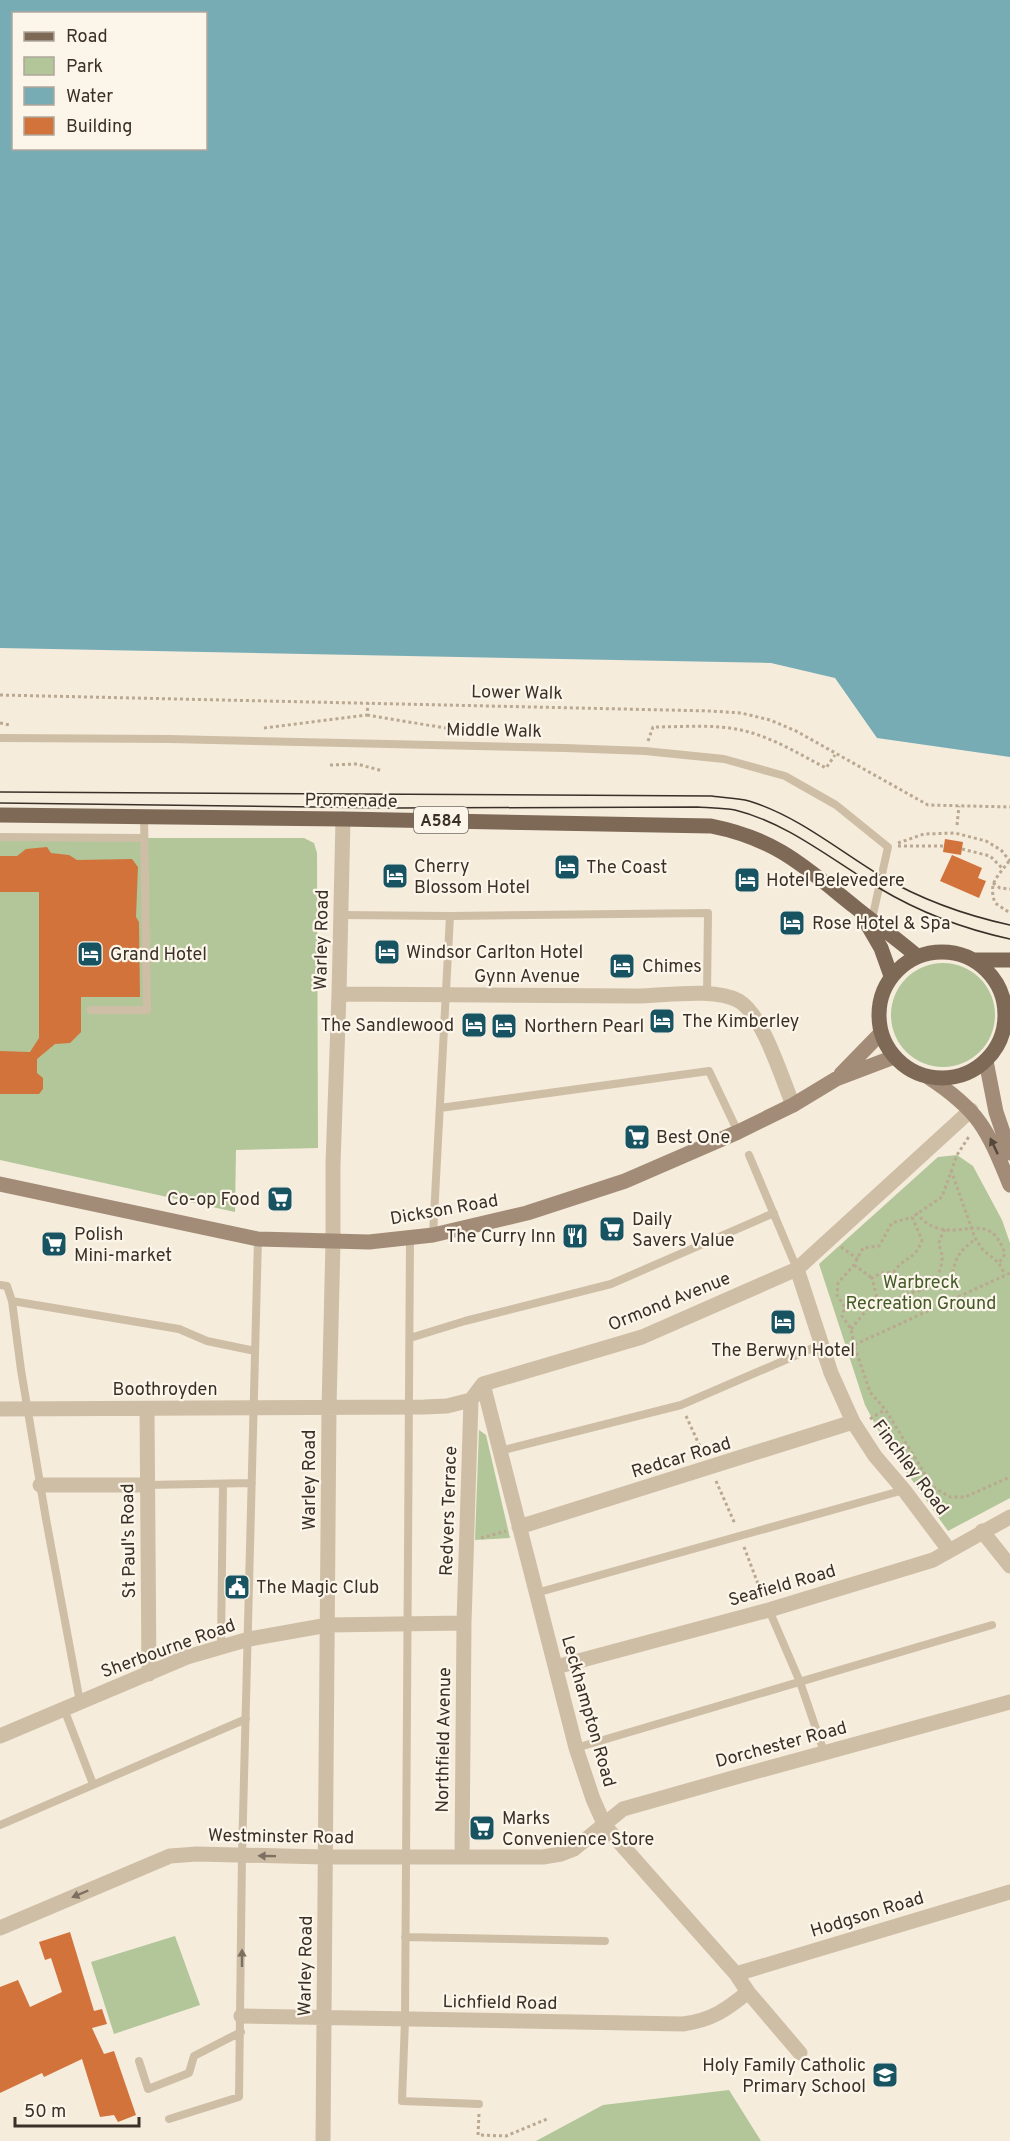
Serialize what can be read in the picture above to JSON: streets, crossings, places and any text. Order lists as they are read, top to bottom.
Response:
{
  "streets": {
    "main road": ["Promenade", "A584"],
    "street": [
      "Warley Road",
      "Gynn Avenue",
      "Dickson Road",
      "Ormond Avenue",
      "Boothroyden",
      "Redcar Road",
      "Finchley Road",
      "Redvers Terrace",
      "St Paul's Road",
      "Seafield Road",
      "Sherbourne Road",
      "Leckhampton Road",
      "Northfield Avenue",
      "Dorchester Road",
      "Westminster Road",
      "Hodgson Road",
      "Lichfield Road"
    ],
    "lane": ["Middle Walk"],
    "path": ["Lower Walk"]
  },
  "crossings": [
    ["Promenade", "Warley Road"],
    ["Promenade", "Dickson Road"],
    ["Warley Road", "Gynn Avenue"],
    ["Warley Road", "Dickson Road"],
    ["Warley Road", "Boothroyden"],
    ["Warley Road", "Sherbourne Road"],
    ["Warley Road", "Westminster Road"],
    ["Warley Road", "Lichfield Road"],
    ["Gynn Avenue", "Dickson Road"],
    ["Ormond Avenue", "Finchley Road"],
    ["Ormond Avenue", "Leckhampton Road"],
    ["Boothroyden", "St Paul's Road"],
    ["Redcar Road", "Finchley Road"],
    ["Redcar Road", "Leckhampton Road"],
    ["Finchley Road", "Seafield Road"],
    ["Redvers Terrace", "Sherbourne Road"],
    ["Redvers Terrace", "Northfield Avenue"],
    ["St Paul's Road", "Sherbourne Road"],
    ["Seafield Road", "Leckhampton Road"],
    ["Sherbourne Road", "Northfield Avenue"],
    ["Leckhampton Road", "Dorchester Road"],
    ["Leckhampton Road", "Hodgson Road"],
    ["Leckhampton Road", "Lichfield Road"],
    ["Northfield Avenue", "Westminster Road"],
    ["Dorchester Road", "Westminster Road"]
  ],
  "one_way": ["Westminster Road"],
  "parks": ["Warbreck Recreation Ground"],
  "places": {
    "hotel": [
      "The Coast",
      "Cherry Blossom Hotel",
      "Hotel Belevedere",
      "Rose Hotel & Spa",
      "Windsor Carlton Hotel",
      "Grand Hotel",
      "Chimes",
      "The Kimberley",
      "The Sandlewood",
      "Northern Pearl",
      "The Berwyn Hotel"
    ],
    "supermarket": [
      "Best One",
      "Co-op Food",
      "Daily Savers Value",
      "Polish Mini-market",
      "Marks Convenience Store"
    ],
    "restaurant": ["The Curry Inn"],
    "public building": ["The Magic Club"],
    "school or university": ["Holy Family Catholic Primary School"]
  },
  "legend": [
    "Road",
    "Park",
    "Water",
    "Building"
  ],
  "scale_bar": "50 m"
}
